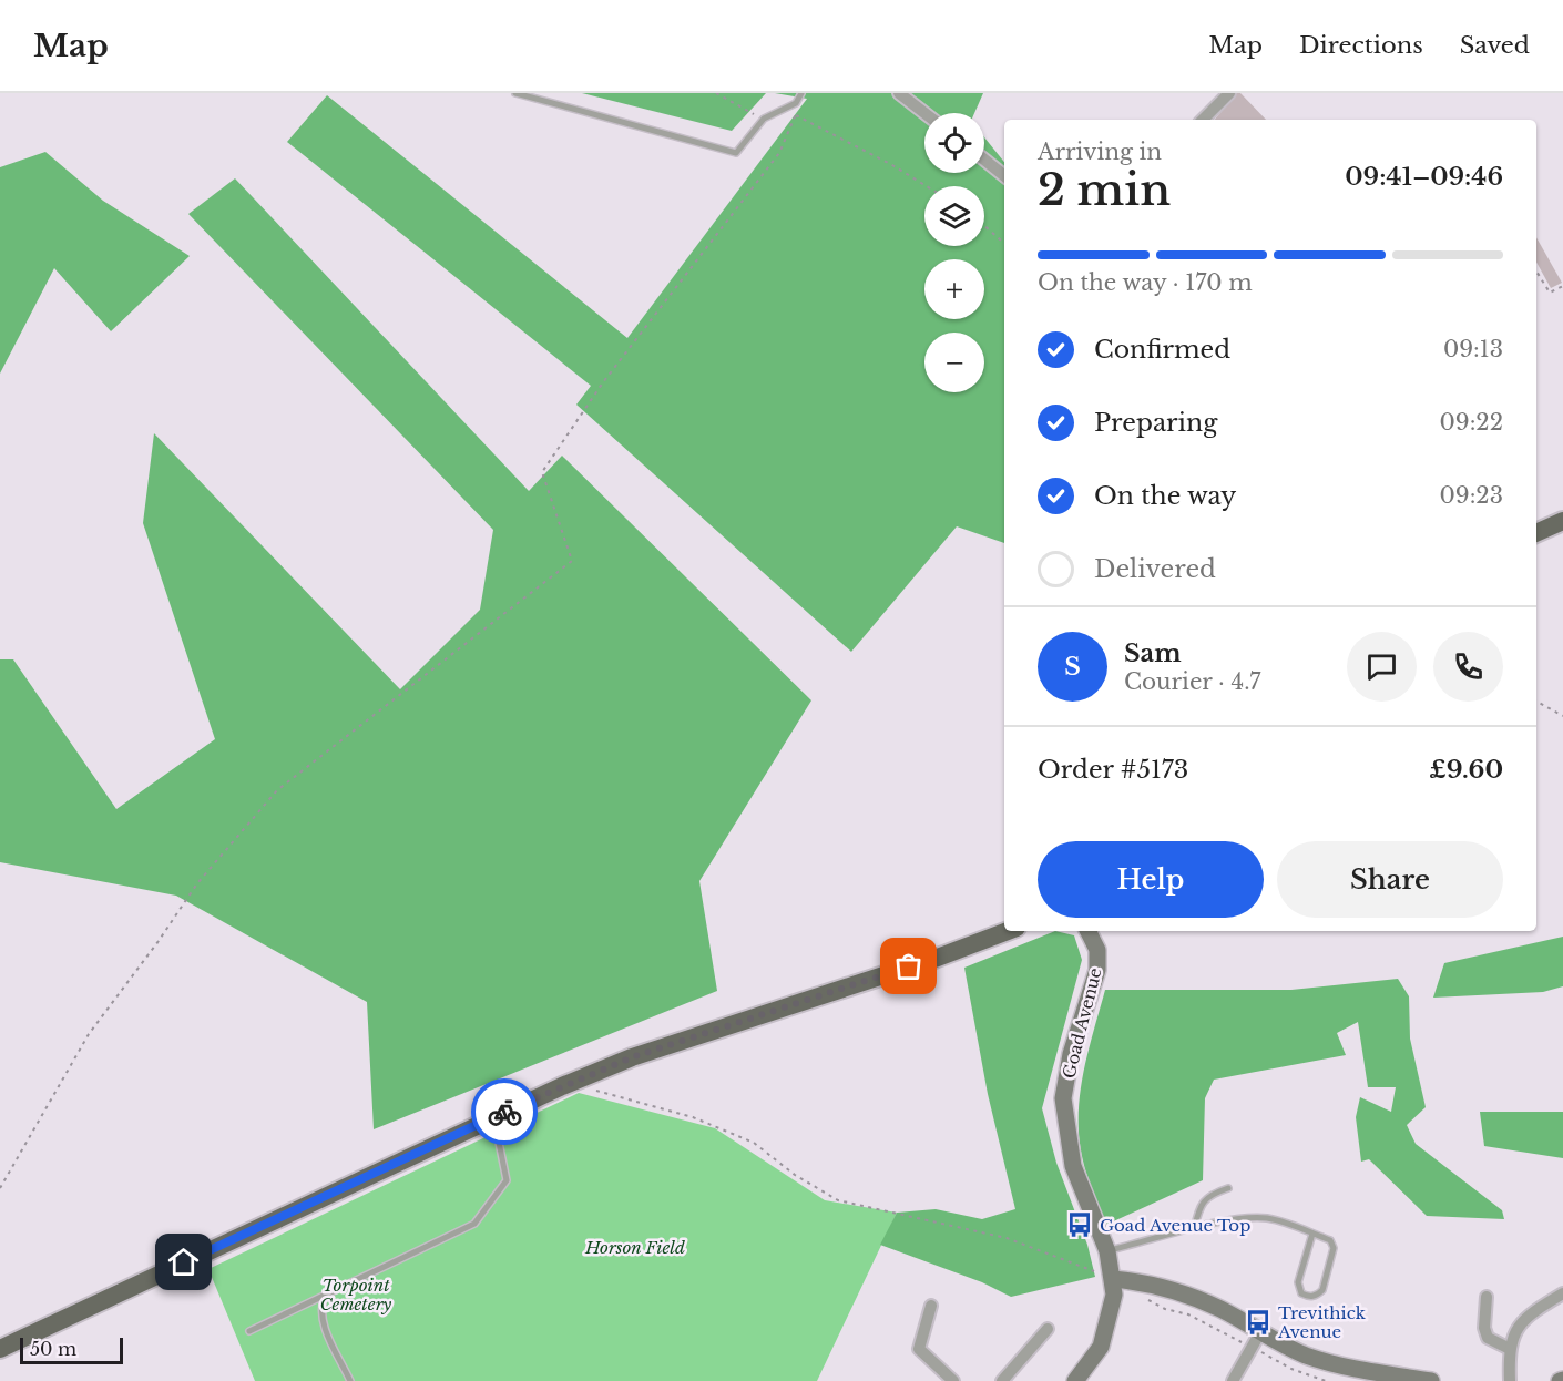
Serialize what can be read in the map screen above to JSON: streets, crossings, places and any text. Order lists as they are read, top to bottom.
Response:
{
  "streets": {
    "street": ["Goad Avenue"]
  },
  "parks": ["Horson Field", "Torpoint Cemetery"],
  "places": {
    "bus stop": ["Goad Avenue Top", "Trevithick Avenue"]
  },
  "scale_bar": "50 m",
  "page": {
    "header": "Map",
    "nav": ["Map", "Directions", "Saved"],
    "map_buttons": ["+", "−"],
    "heading": ["2 min", "Arriving in", "09:41–09:46"],
    "panel": [
      "Sam",
      "Courier · 4.7",
      "Order #5173",
      "£9.60"
    ],
    "bar": "On the way · 170 m",
    "list": [
      ["Confirmed", "09:13"],
      ["Preparing", "09:22"],
      ["On the way", "09:23"],
      "Delivered"
    ],
    "round": "S",
    "buttons": ["Help", "Share"],
    "scale": "50 m"
  }
}
